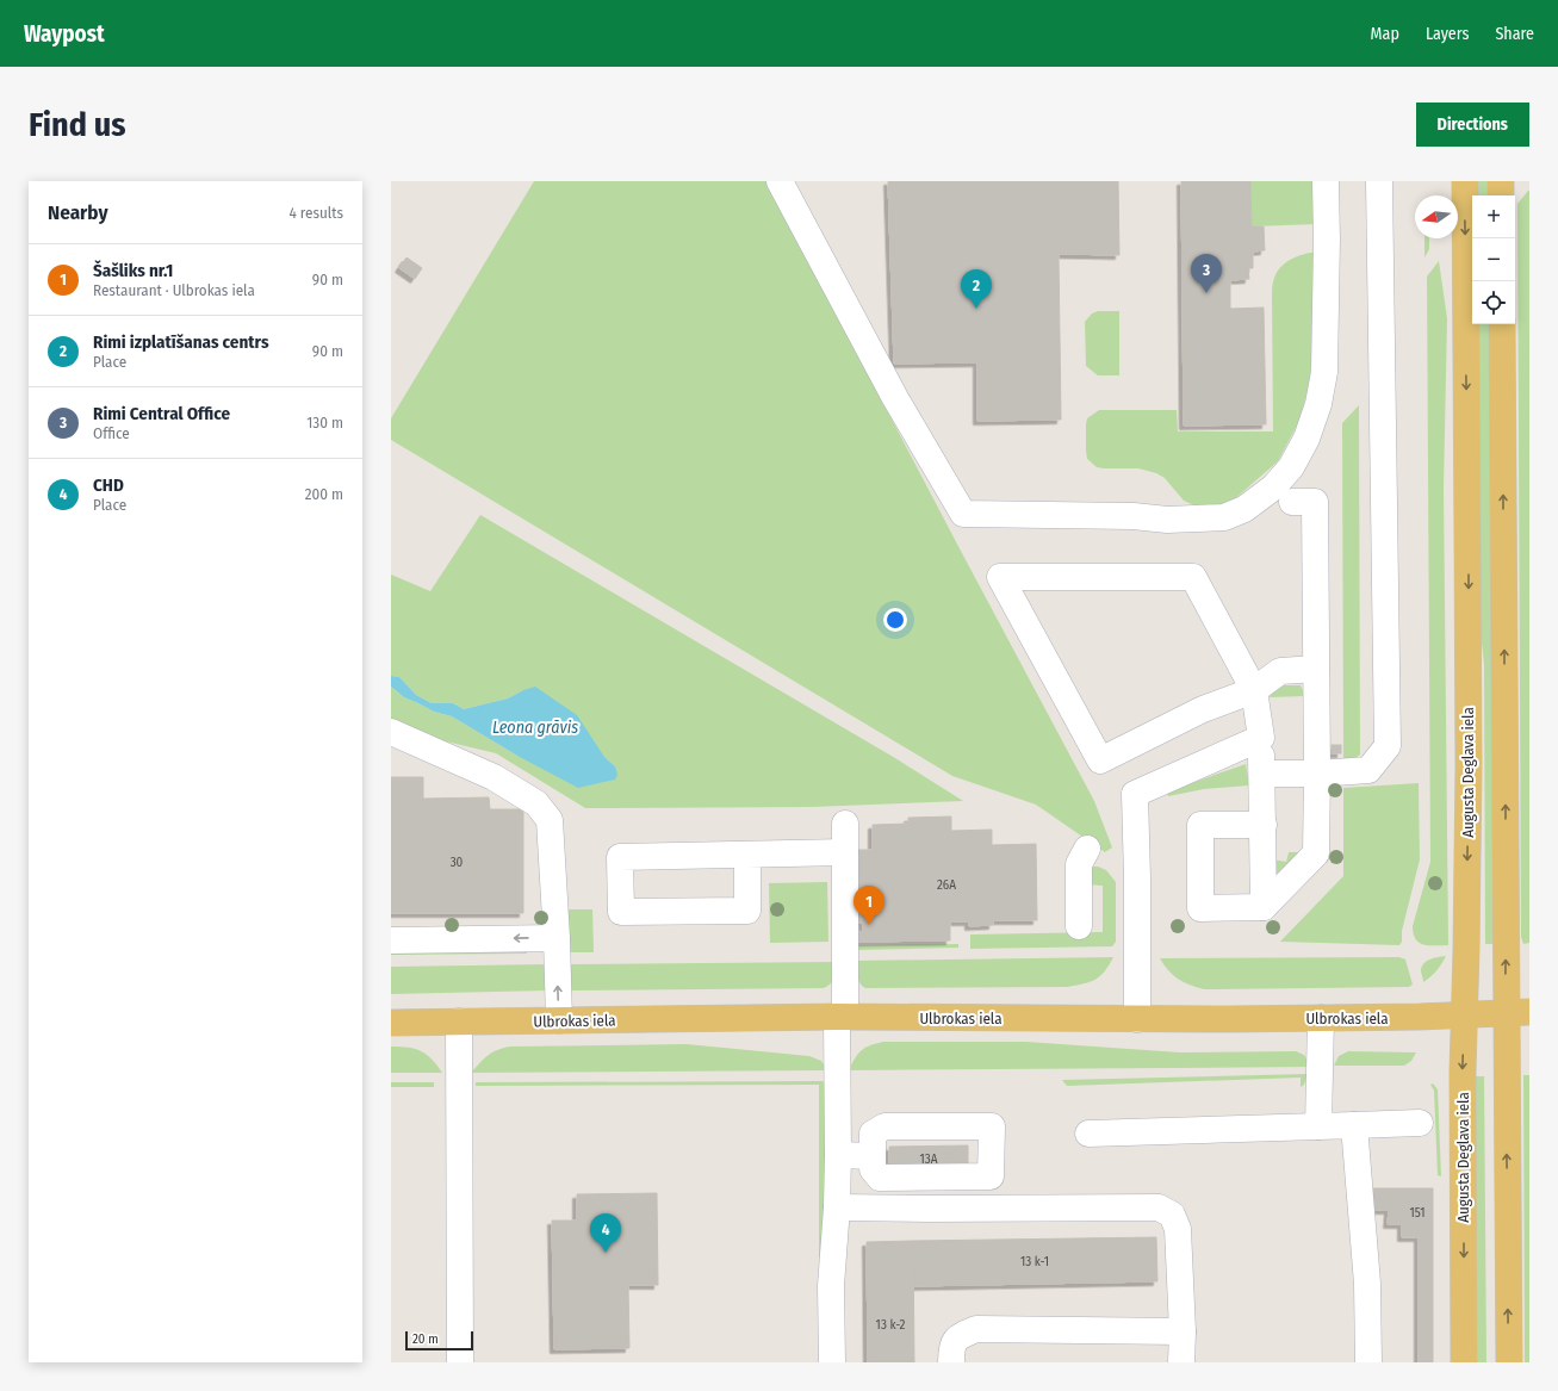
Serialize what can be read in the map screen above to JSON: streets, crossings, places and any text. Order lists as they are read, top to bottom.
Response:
{
  "streets": {
    "main road": ["Augusta Deglava iela", "Ulbrokas iela"]
  },
  "crossings": [
    ["Augusta Deglava iela", "Ulbrokas iela"]
  ],
  "water": ["Leona grāvis"],
  "house_numbers": [
    "30",
    "26A",
    "13A",
    "151",
    "13 k-1",
    "13 k-2"
  ],
  "scale_bar": "20 m",
  "north": "left",
  "page": {
    "header": "Waypost",
    "nav": ["Map", "Layers", "Share"],
    "buttons": "Directions",
    "title": "Find us",
    "heading": ["Nearby", "4 results"],
    "map_buttons": ["+", "−"],
    "list": [
      {
        "mark": "1",
        "name": "Šašliks nr.1",
        "note": "Restaurant · Ulbrokas iela",
        "value": "90 m"
      },
      {
        "mark": "2",
        "name": "Rimi izplatīšanas centrs",
        "note": "Place",
        "value": "90 m"
      },
      {
        "mark": "3",
        "name": "Rimi Central Office",
        "note": "Office",
        "value": "130 m"
      },
      {
        "mark": "4",
        "name": "CHD",
        "note": "Place",
        "value": "200 m"
      }
    ],
    "pins": [
      "3",
      "2",
      "1",
      "4"
    ],
    "scale": "20 m"
  }
}
